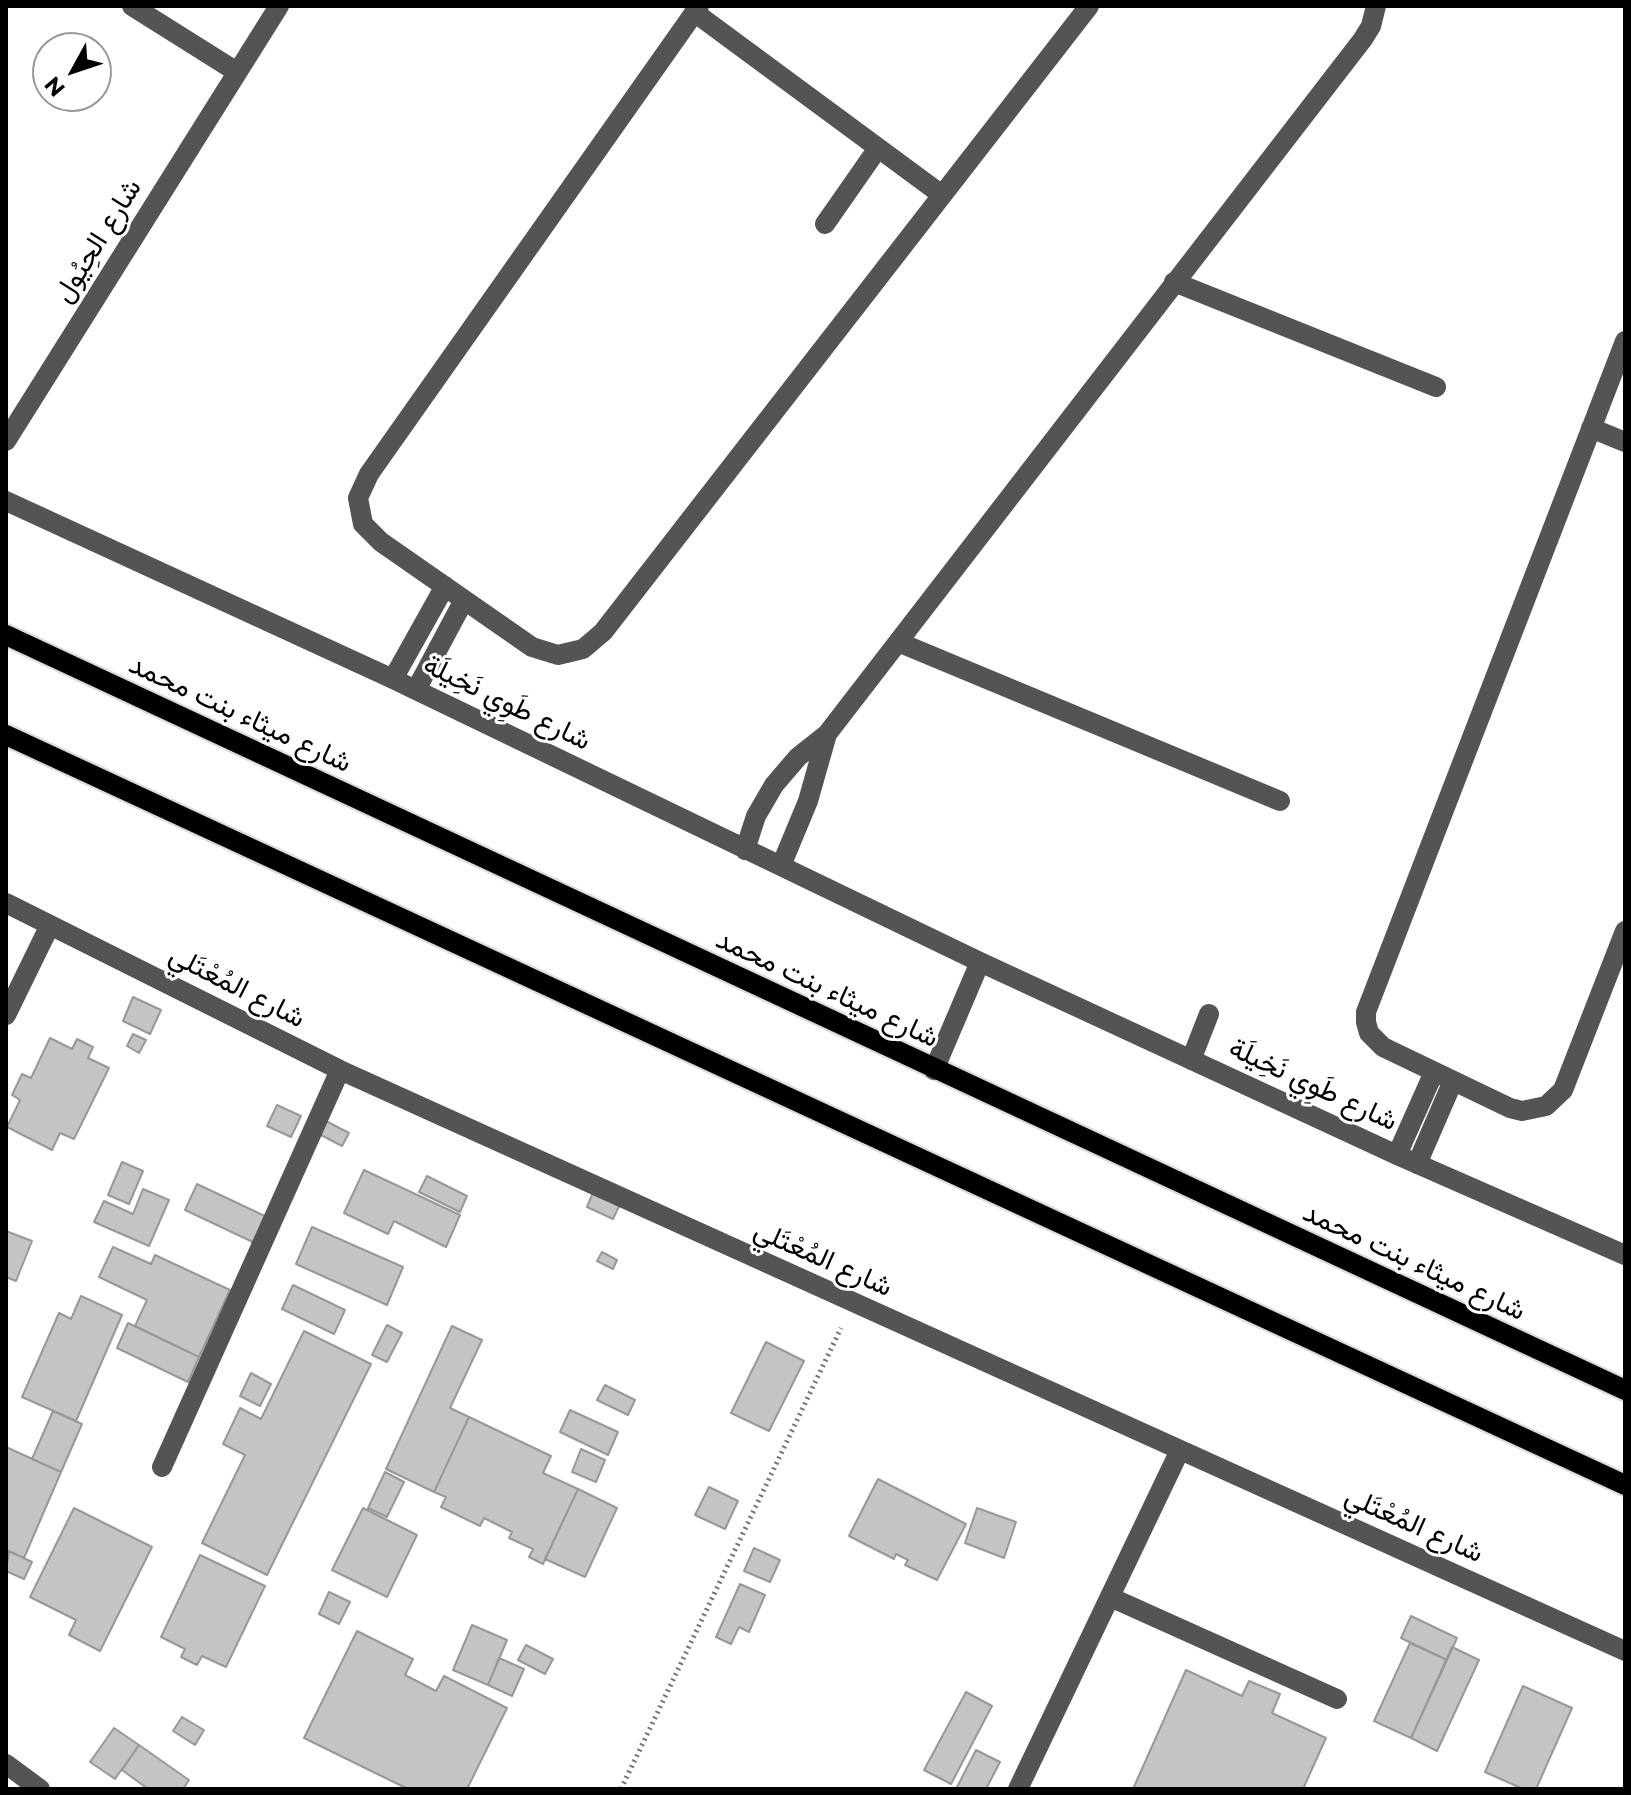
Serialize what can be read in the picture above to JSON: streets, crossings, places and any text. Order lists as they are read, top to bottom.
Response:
{
  "streets": {
    "main road": ["شارع ميثاء بنت محمد"],
    "street": ["شارع الحِيُول", "شارع طَوِي نَخِيلَة", "شارع المُعْتَلي"]
  },
  "north": "bottom left"
}
